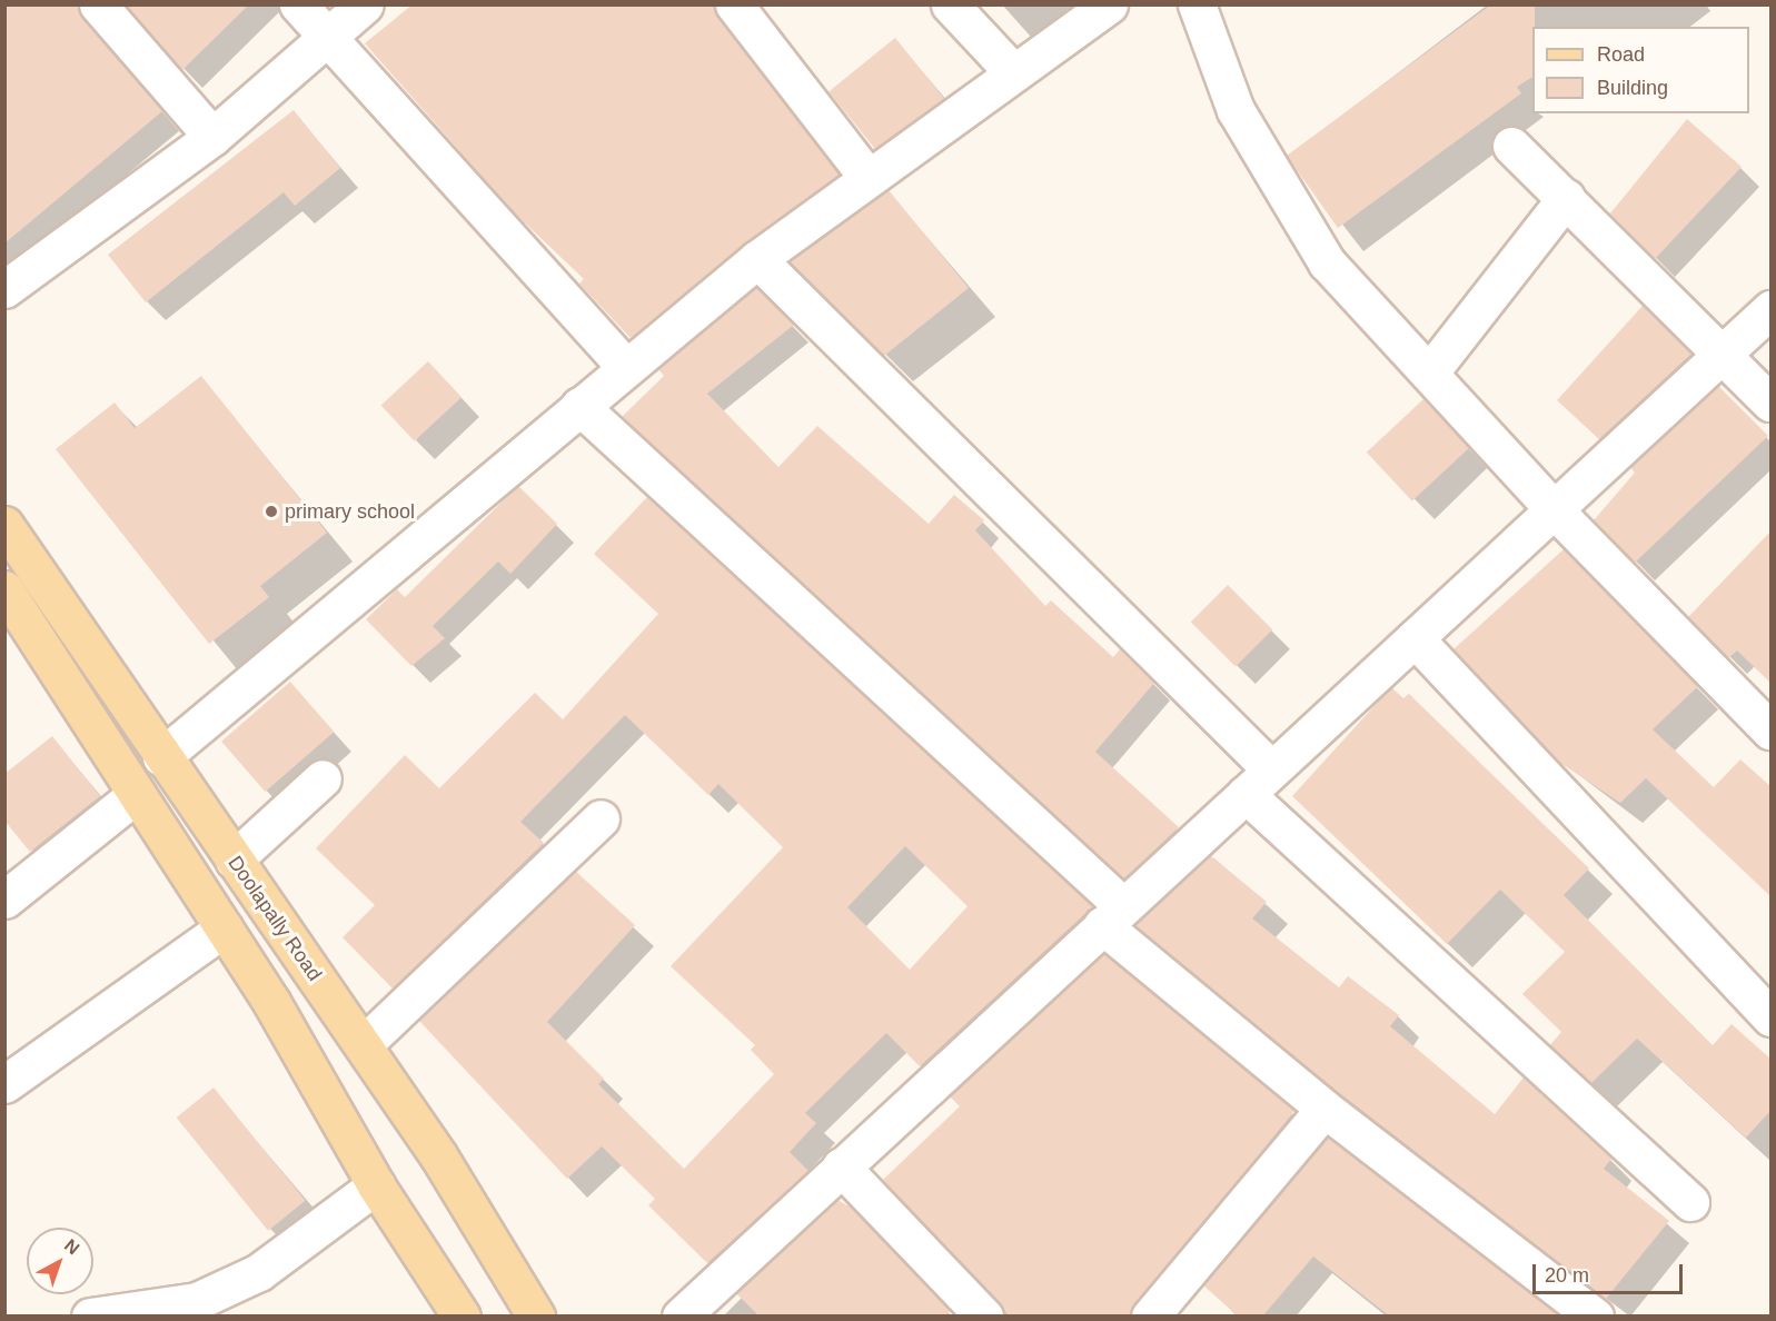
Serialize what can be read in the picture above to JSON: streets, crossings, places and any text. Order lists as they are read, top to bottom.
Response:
{
  "streets": {
    "main road": ["Doolapally Road"]
  },
  "places": ["primary school"],
  "legend": ["Road", "Building"],
  "scale_bar": "20 m",
  "north": "top right"
}
